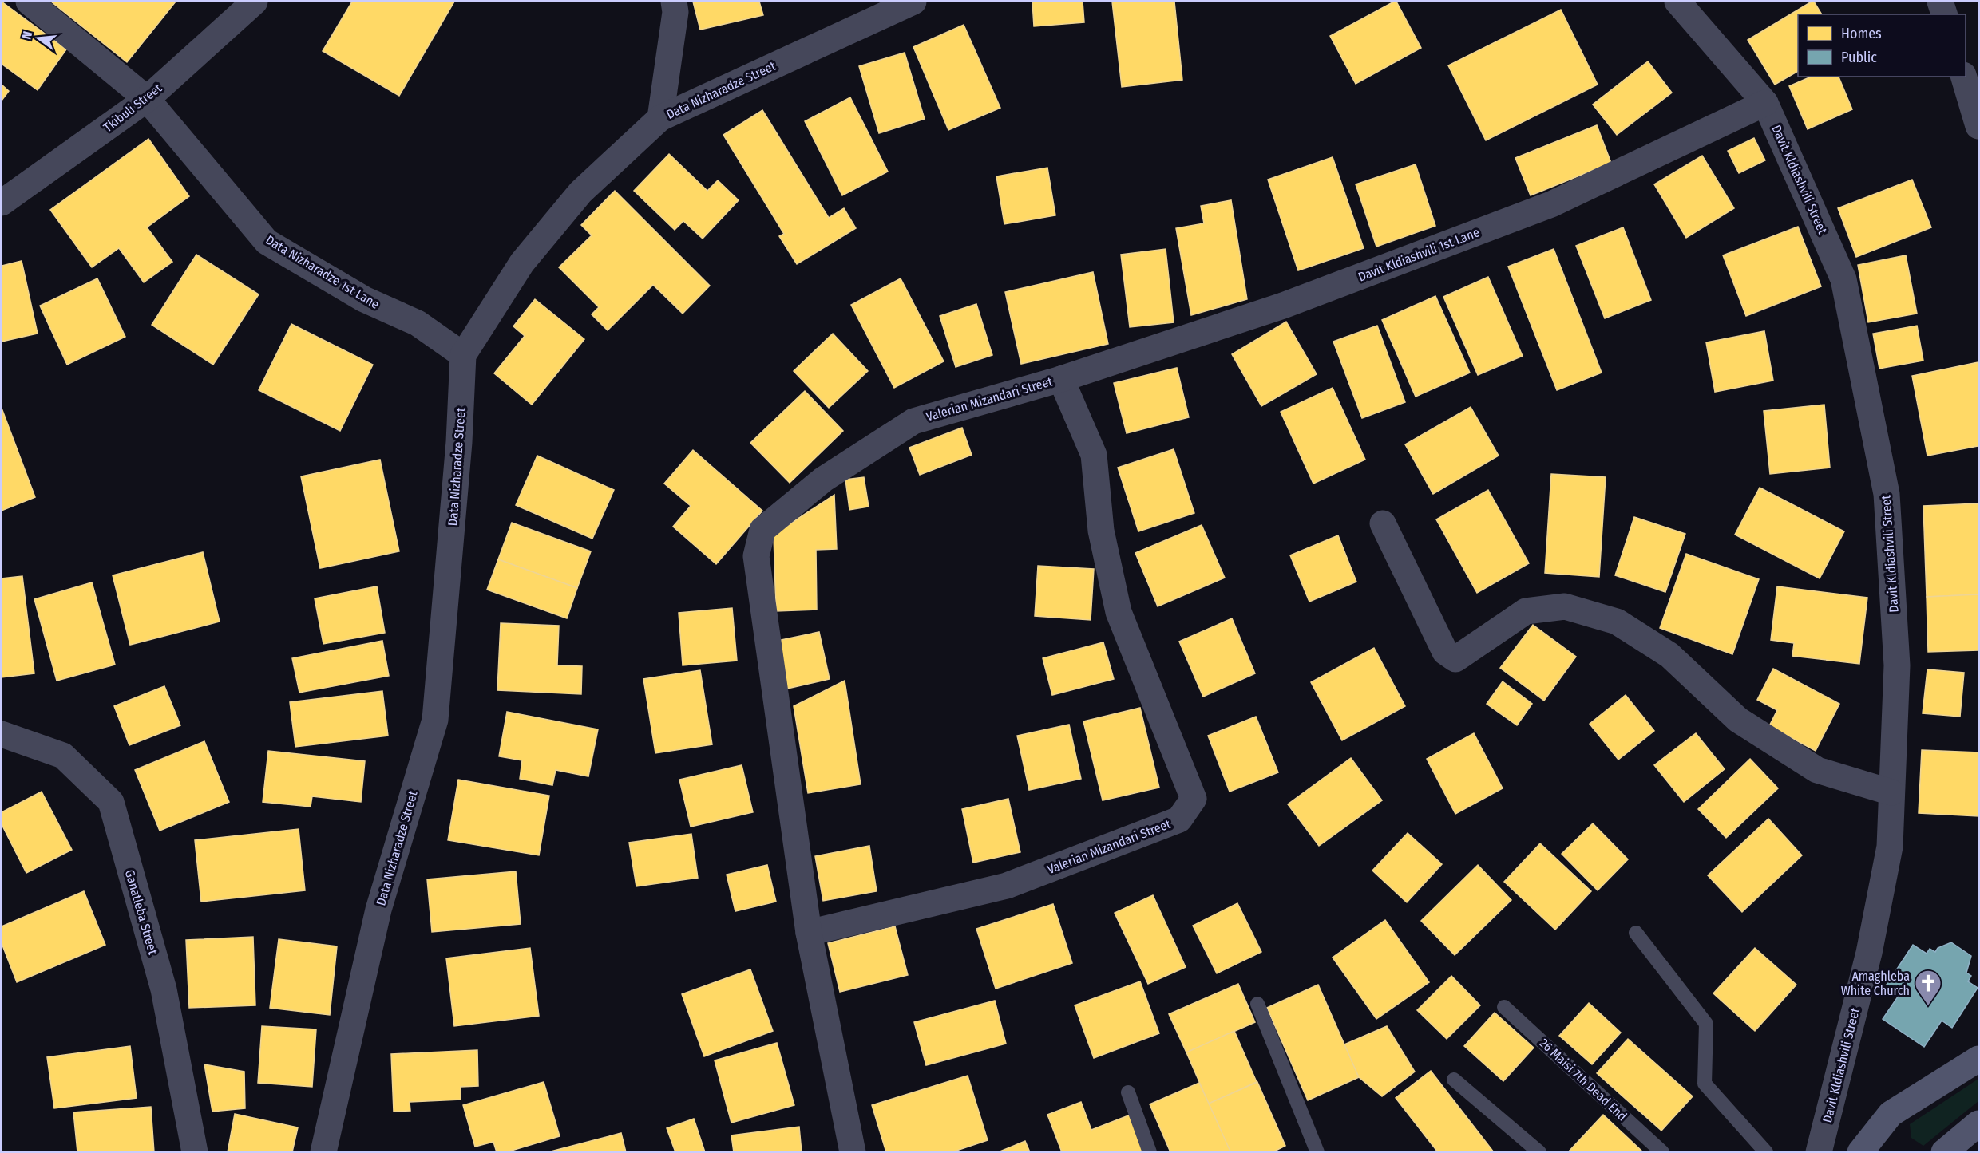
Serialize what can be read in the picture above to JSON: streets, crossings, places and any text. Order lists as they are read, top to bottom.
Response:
{
  "streets": {
    "street": [
      "Data Nizharadze Street",
      "Tkibuli Street",
      "Davit Kldiashvili Street",
      "Davit Kldiashvili 1st Lane",
      "Data Nizharadze 1st Lane",
      "Valerian Mizandari Street",
      "Ganatleba Street"
    ],
    "lane": ["26 Maisi 7th Dead End"]
  },
  "crossings": [
    ["Data Nizharadze Street", "Data Nizharadze 1st Lane"],
    ["Tkibuli Street", "Data Nizharadze 1st Lane"],
    ["Davit Kldiashvili Street", "Davit Kldiashvili 1st Lane"],
    ["Davit Kldiashvili 1st Lane", "Valerian Mizandari Street"]
  ],
  "places": {
    "church": ["Amaghleba White Church"]
  },
  "legend": ["Homes", "Public"],
  "north": "left"
}
